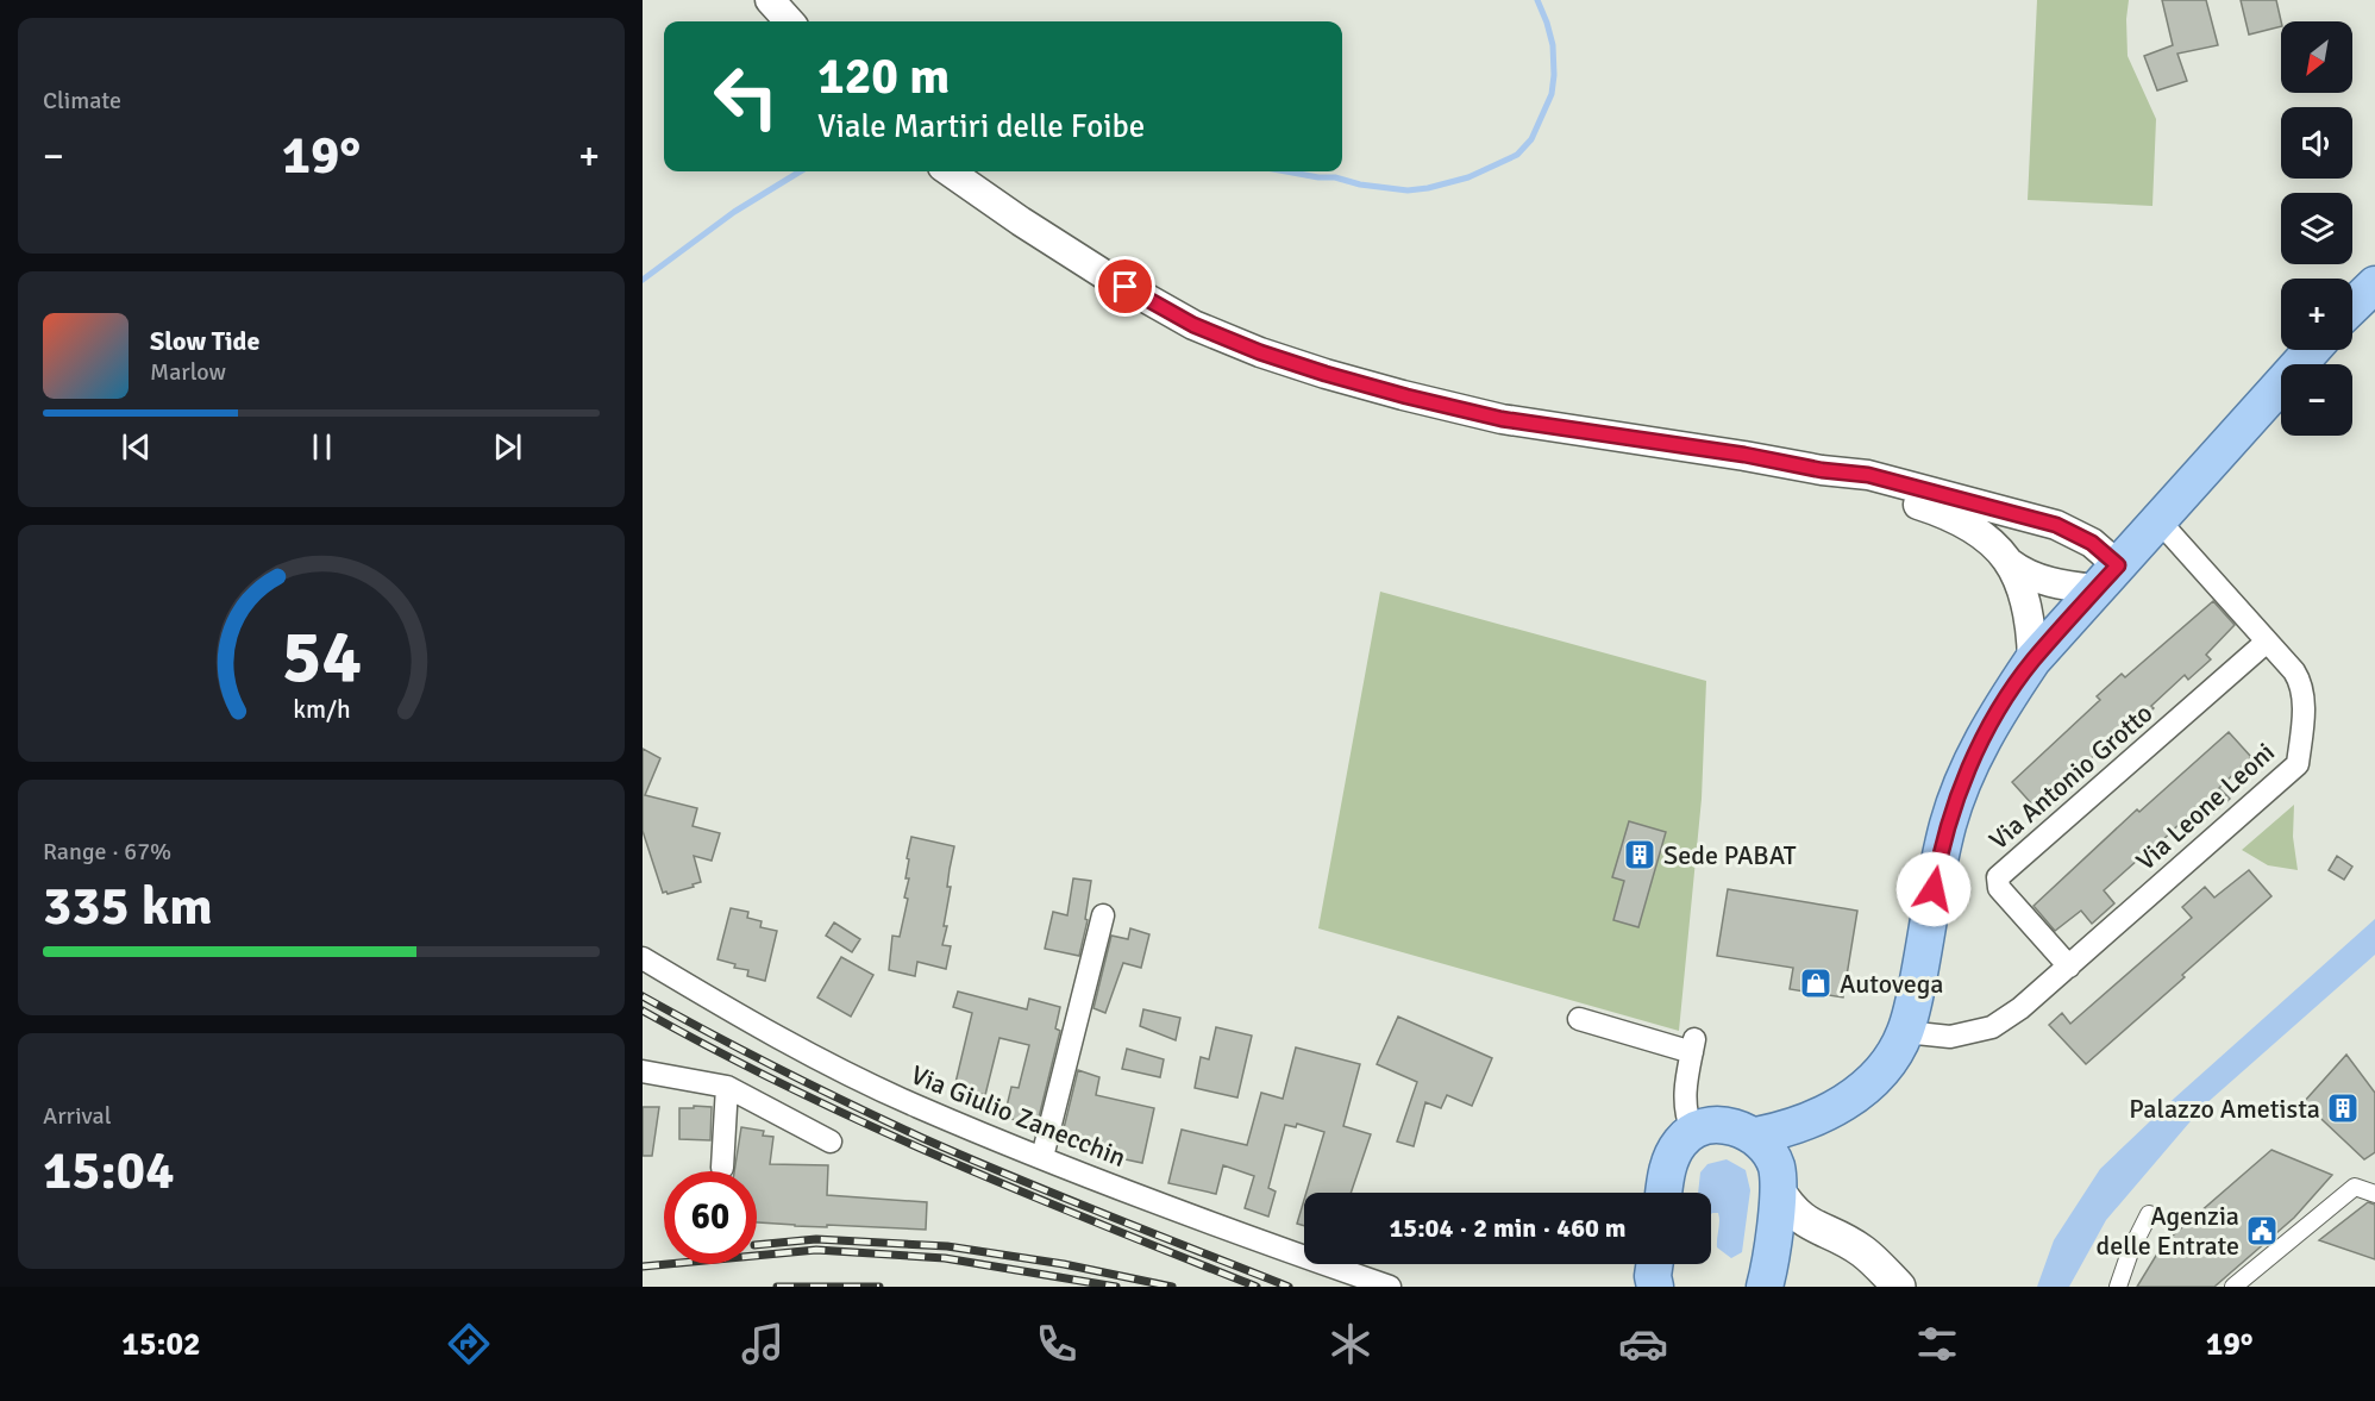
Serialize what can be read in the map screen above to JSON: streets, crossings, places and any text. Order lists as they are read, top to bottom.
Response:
{
  "streets": {
    "street": ["Via Antonio Grotto", "Via Leone Leoni", "Via Giulio Zanecchin"]
  },
  "crossings": [
    ["Via Antonio Grotto", "Via Leone Leoni"]
  ],
  "places": {
    "building": ["Sede PABAT", "Palazzo Ametista"],
    "shop": ["Autovega"],
    "public building": ["Agenzia delle Entrate"]
  },
  "north": "bottom left",
  "page": {
    "tile": [
      "Climate",
      ["Range · 67%", "335 km"],
      ["Arrival", "15:04"]
    ],
    "map_buttons": ["+", "−"],
    "turn": ["120 m", "Viale Martiri delle Foibe"],
    "heat": ["−", "19°", "+"],
    "song": ["Slow Tide", "Marlow"],
    "limit": "60",
    "trip": "15:04 · 2 min · 460 m",
    "tabs": ["15:02", "19°"],
    "gauge": ["54", "km/h"]
  }
}
